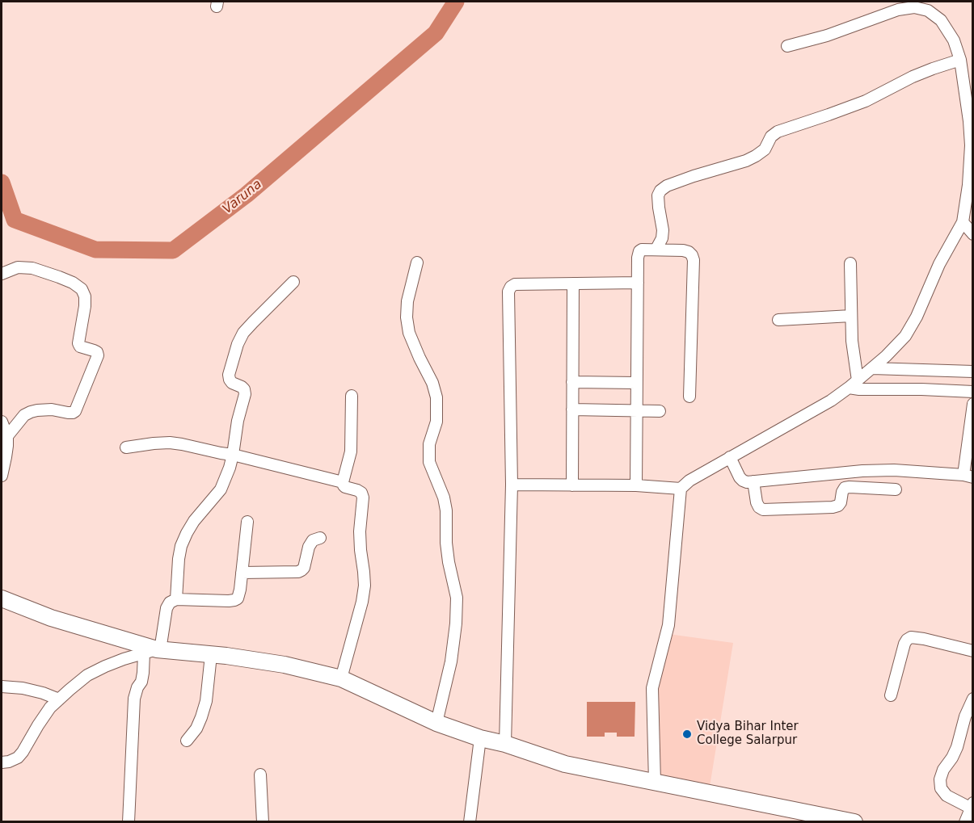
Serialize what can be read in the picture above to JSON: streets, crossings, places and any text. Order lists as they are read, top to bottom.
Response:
{
  "water": ["Varuna"],
  "places": ["Vidya Bihar Inter College Salarpur"]
}
